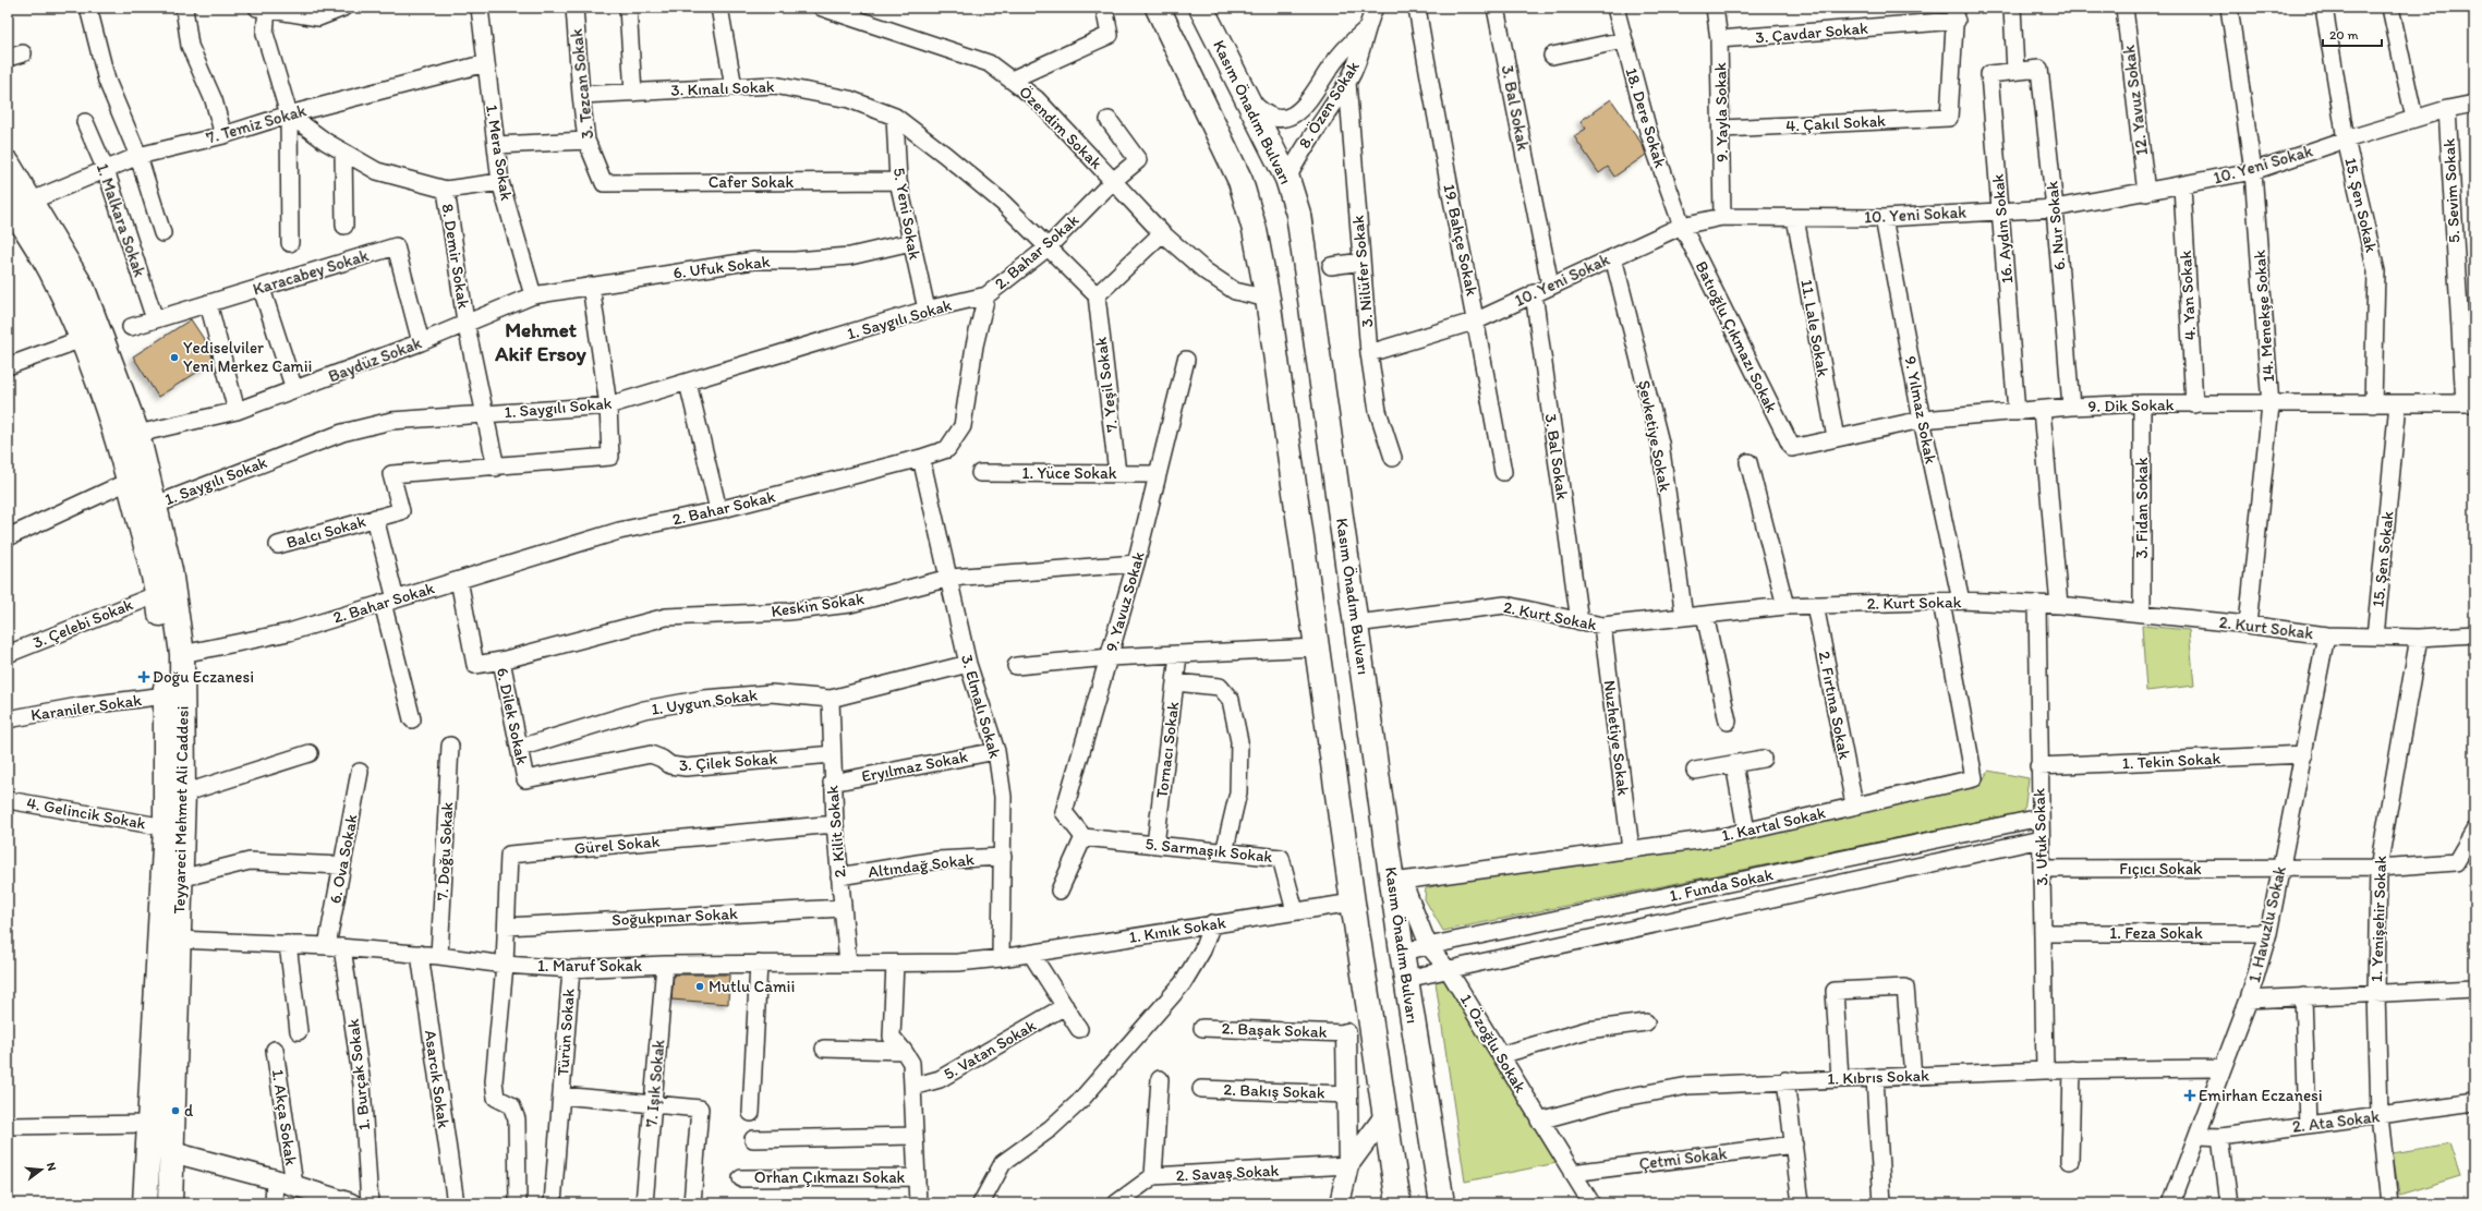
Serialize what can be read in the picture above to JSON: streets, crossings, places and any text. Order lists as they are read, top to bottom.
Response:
{
  "streets": {
    "main road": ["Kasım Önadım Bulvarı", "Teyyareci Mehmet Ali Caddesi"],
    "street": [
      "3. Çavdar Sokak",
      "3. Tezcan Sokak",
      "3. Kınalı Sokak",
      "12. Yavuz Sokak",
      "8. Özen Sokak",
      "3. Bal Sokak",
      "9. Yayla Sokak",
      "18. Dere Sokak",
      "4. Çakıl Sokak",
      "7. Temiz Sokak",
      "Özendim Sokak",
      "1. Mera Sokak",
      "10. Yeni Sokak",
      "Cafer Sokak",
      "5. Sevim Sokak",
      "15. Şen Sokak",
      "5. Yeni Sokak",
      "1. Malkara Sokak",
      "6. Nur Sokak",
      "16. Aydın Sokak",
      "19. Bahçe Sokak",
      "2. Bahar Sokak",
      "8. Demir Sokak",
      "6. Ufuk Sokak",
      "3. Nilüfer Sokak",
      "Karacabey Sokak",
      "4. Yan Sokak",
      "14. Menekşe Sokak",
      "1. Saygılı Sokak",
      "11. Lale Sokak",
      "Batıoğlu Çıkmazı Sokak",
      "Baydüz Sokak",
      "7. Yeşil Sokak",
      "9. Dik Sokak",
      "9. Yılmaz Sokak",
      "Şevketiye Sokak",
      "1. Yüce Sokak",
      "3. Fidan Sokak",
      "Balcı Sokak",
      "9. Yavuz Sokak",
      "2. Kurt Sokak",
      "Keskin Sokak",
      "3. Çelebi Sokak",
      "1. Uygun Sokak",
      "2. Fırtına Sokak",
      "3. Elmalı Sokak",
      "Karaniler Sokak",
      "6. Dilek Sokak",
      "Nuzhetiye Sokak",
      "Tornacı Sokak",
      "1. Tekin Sokak",
      "3. Çilek Sokak",
      "Eryılmaz Sokak",
      "4. Gelincik Sokak",
      "1. Kartal Sokak",
      "2. Kilit Sokak",
      "3. Ufuk Sokak",
      "Gürel Sokak",
      "5. Sarmaşık Sokak",
      "7. Doğu Sokak",
      "6. Ova Sokak",
      "Altındağ Sokak",
      "Fıçıcı Sokak",
      "1. Funda Sokak",
      "Soğukpınar Sokak",
      "1. Yenişehir Sokak",
      "1. Havuzlu Sokak",
      "1. Kınık Sokak",
      "1. Feza Sokak",
      "1. Maruf Sokak",
      "2. Başak Sokak",
      "Türün Sokak",
      "1. Özoğlu Sokak",
      "5. Vatan Sokak",
      "1. Burçak Sokak",
      "1. Kıbrıs Sokak",
      "Asarcık Sokak",
      "7. Işık Sokak",
      "2. Bakış Sokak",
      "1. Akça Sokak",
      "2. Ata Sokak",
      "Çetmi Sokak",
      "2. Savaş Sokak",
      "Orhan Çıkmazı Sokak"
    ]
  },
  "crossings": [
    ["3. Çavdar Sokak", "9. Yayla Sokak"],
    ["3. Çavdar Sokak", "4. Çakıl Sokak"],
    ["3. Tezcan Sokak", "3. Kınalı Sokak"],
    ["3. Tezcan Sokak", "Cafer Sokak"],
    ["3. Kınalı Sokak", "5. Yeni Sokak"],
    ["3. Kınalı Sokak", "2. Bahar Sokak"],
    ["12. Yavuz Sokak", "10. Yeni Sokak"],
    ["8. Özen Sokak", "Kasım Önadım Bulvarı"],
    ["8. Özen Sokak", "3. Nilüfer Sokak"],
    ["3. Bal Sokak", "10. Yeni Sokak"],
    ["3. Bal Sokak", "2. Kurt Sokak"],
    ["Kasım Önadım Bulvarı", "2. Kurt Sokak"],
    ["Kasım Önadım Bulvarı", "1. Kartal Sokak"],
    ["Kasım Önadım Bulvarı", "1. Funda Sokak"],
    ["Kasım Önadım Bulvarı", "1. Özoğlu Sokak"],
    ["9. Yayla Sokak", "4. Çakıl Sokak"],
    ["9. Yayla Sokak", "10. Yeni Sokak"],
    ["18. Dere Sokak", "10. Yeni Sokak"],
    ["18. Dere Sokak", "Batıoğlu Çıkmazı Sokak"],
    ["7. Temiz Sokak", "1. Mera Sokak"],
    ["7. Temiz Sokak", "1. Malkara Sokak"],
    ["7. Temiz Sokak", "Teyyareci Mehmet Ali Caddesi"],
    ["Özendim Sokak", "2. Bahar Sokak"],
    ["1. Mera Sokak", "6. Ufuk Sokak"],
    ["1. Mera Sokak", "Baydüz Sokak"],
    ["10. Yeni Sokak", "5. Sevim Sokak"],
    ["10. Yeni Sokak", "15. Şen Sokak"],
    ["10. Yeni Sokak", "6. Nur Sokak"],
    ["10. Yeni Sokak", "16. Aydın Sokak"],
    ["10. Yeni Sokak", "19. Bahçe Sokak"],
    ["10. Yeni Sokak", "3. Nilüfer Sokak"],
    ["10. Yeni Sokak", "4. Yan Sokak"],
    ["10. Yeni Sokak", "14. Menekşe Sokak"],
    ["10. Yeni Sokak", "11. Lale Sokak"],
    ["10. Yeni Sokak", "Batıoğlu Çıkmazı Sokak"],
    ["10. Yeni Sokak", "9. Yılmaz Sokak"],
    ["10. Yeni Sokak", "Şevketiye Sokak"],
    ["Cafer Sokak", "5. Yeni Sokak"],
    ["5. Sevim Sokak", "9. Dik Sokak"],
    ["15. Şen Sokak", "9. Dik Sokak"],
    ["15. Şen Sokak", "2. Kurt Sokak"],
    ["5. Yeni Sokak", "6. Ufuk Sokak"],
    ["5. Yeni Sokak", "1. Saygılı Sokak"],
    ["1. Malkara Sokak", "Karacabey Sokak"],
    ["6. Nur Sokak", "16. Aydın Sokak"],
    ["6. Nur Sokak", "9. Dik Sokak"],
    ["16. Aydın Sokak", "9. Dik Sokak"],
    ["2. Bahar Sokak", "1. Saygılı Sokak"],
    ["2. Bahar Sokak", "Balcı Sokak"],
    ["2. Bahar Sokak", "3. Elmalı Sokak"],
    ["2. Bahar Sokak", "6. Dilek Sokak"],
    ["2. Bahar Sokak", "Teyyareci Mehmet Ali Caddesi"],
    ["8. Demir Sokak", "1. Saygılı Sokak"],
    ["8. Demir Sokak", "Baydüz Sokak"],
    ["8. Demir Sokak", "Balcı Sokak"],
    ["6. Ufuk Sokak", "Baydüz Sokak"],
    ["Karacabey Sokak", "Baydüz Sokak"],
    ["4. Yan Sokak", "9. Dik Sokak"],
    ["14. Menekşe Sokak", "9. Dik Sokak"],
    ["14. Menekşe Sokak", "2. Kurt Sokak"],
    ["1. Saygılı Sokak", "Teyyareci Mehmet Ali Caddesi"],
    ["11. Lale Sokak", "9. Dik Sokak"],
    ["Batıoğlu Çıkmazı Sokak", "9. Dik Sokak"],
    ["Baydüz Sokak", "Teyyareci Mehmet Ali Caddesi"],
    ["7. Yeşil Sokak", "1. Yüce Sokak"],
    ["9. Dik Sokak", "9. Yılmaz Sokak"],
    ["9. Dik Sokak", "3. Fidan Sokak"],
    ["9. Yılmaz Sokak", "2. Kurt Sokak"],
    ["Şevketiye Sokak", "2. Kurt Sokak"],
    ["1. Yüce Sokak", "9. Yavuz Sokak"],
    ["3. Fidan Sokak", "2. Kurt Sokak"],
    ["9. Yavuz Sokak", "Keskin Sokak"],
    ["9. Yavuz Sokak", "5. Sarmaşık Sokak"],
    ["2. Kurt Sokak", "2. Fırtına Sokak"],
    ["2. Kurt Sokak", "Nuzhetiye Sokak"],
    ["2. Kurt Sokak", "1. Kartal Sokak"],
    ["2. Kurt Sokak", "3. Ufuk Sokak"],
    ["2. Kurt Sokak", "1. Yenişehir Sokak"],
    ["2. Kurt Sokak", "1. Havuzlu Sokak"],
    ["Keskin Sokak", "3. Elmalı Sokak"],
    ["Keskin Sokak", "6. Dilek Sokak"],
    ["3. Çelebi Sokak", "Teyyareci Mehmet Ali Caddesi"],
    ["1. Uygun Sokak", "3. Elmalı Sokak"],
    ["1. Uygun Sokak", "6. Dilek Sokak"],
    ["1. Uygun Sokak", "2. Kilit Sokak"],
    ["2. Fırtına Sokak", "1. Kartal Sokak"],
    ["3. Elmalı Sokak", "Eryılmaz Sokak"],
    ["3. Elmalı Sokak", "Altındağ Sokak"],
    ["3. Elmalı Sokak", "1. Kınık Sokak"],
    ["3. Elmalı Sokak", "1. Maruf Sokak"],
    ["Karaniler Sokak", "Teyyareci Mehmet Ali Caddesi"],
    ["6. Dilek Sokak", "3. Çilek Sokak"],
    ["Nuzhetiye Sokak", "1. Kartal Sokak"],
    ["Tornacı Sokak", "5. Sarmaşık Sokak"],
    ["1. Tekin Sokak", "3. Ufuk Sokak"],
    ["1. Tekin Sokak", "1. Havuzlu Sokak"],
    ["3. Çilek Sokak", "2. Kilit Sokak"],
    ["Eryılmaz Sokak", "2. Kilit Sokak"],
    ["Teyyareci Mehmet Ali Caddesi", "4. Gelincik Sokak"],
    ["Teyyareci Mehmet Ali Caddesi", "1. Maruf Sokak"],
    ["1. Kartal Sokak", "1. Özoğlu Sokak"],
    ["2. Kilit Sokak", "Gürel Sokak"],
    ["2. Kilit Sokak", "Altındağ Sokak"],
    ["2. Kilit Sokak", "Soğukpınar Sokak"],
    ["2. Kilit Sokak", "1. Maruf Sokak"],
    ["3. Ufuk Sokak", "Fıçıcı Sokak"],
    ["3. Ufuk Sokak", "1. Funda Sokak"],
    ["3. Ufuk Sokak", "1. Feza Sokak"],
    ["3. Ufuk Sokak", "1. Kıbrıs Sokak"],
    ["Gürel Sokak", "Soğukpınar Sokak"],
    ["Gürel Sokak", "1. Maruf Sokak"],
    ["5. Sarmaşık Sokak", "1. Kınık Sokak"],
    ["7. Doğu Sokak", "1. Maruf Sokak"],
    ["6. Ova Sokak", "1. Maruf Sokak"],
    ["6. Ova Sokak", "1. Burçak Sokak"],
    ["Fıçıcı Sokak", "1. Yenişehir Sokak"],
    ["Fıçıcı Sokak", "1. Havuzlu Sokak"],
    ["1. Funda Sokak", "1. Özoğlu Sokak"],
    ["1. Yenişehir Sokak", "2. Ata Sokak"],
    ["1. Havuzlu Sokak", "1. Feza Sokak"],
    ["1. Havuzlu Sokak", "1. Kıbrıs Sokak"],
    ["1. Havuzlu Sokak", "2. Ata Sokak"],
    ["1. Kınık Sokak", "1. Maruf Sokak"],
    ["1. Maruf Sokak", "Türün Sokak"],
    ["1. Maruf Sokak", "1. Burçak Sokak"],
    ["1. Maruf Sokak", "Asarcık Sokak"],
    ["1. Maruf Sokak", "7. Işık Sokak"],
    ["Türün Sokak", "7. Işık Sokak"],
    ["1. Özoğlu Sokak", "1. Kıbrıs Sokak"],
    ["1. Özoğlu Sokak", "Çetmi Sokak"]
  ],
  "districts": ["Mehmet Akif Ersoy"],
  "places": {
    "other": ["Yediselviler Yeni Merkez Camii", "Mutlu Camii", "d"],
    "health": ["Doğu Eczanesi", "Emirhan Eczanesi"]
  },
  "scale_bar": "20 m",
  "north": "right"
}
